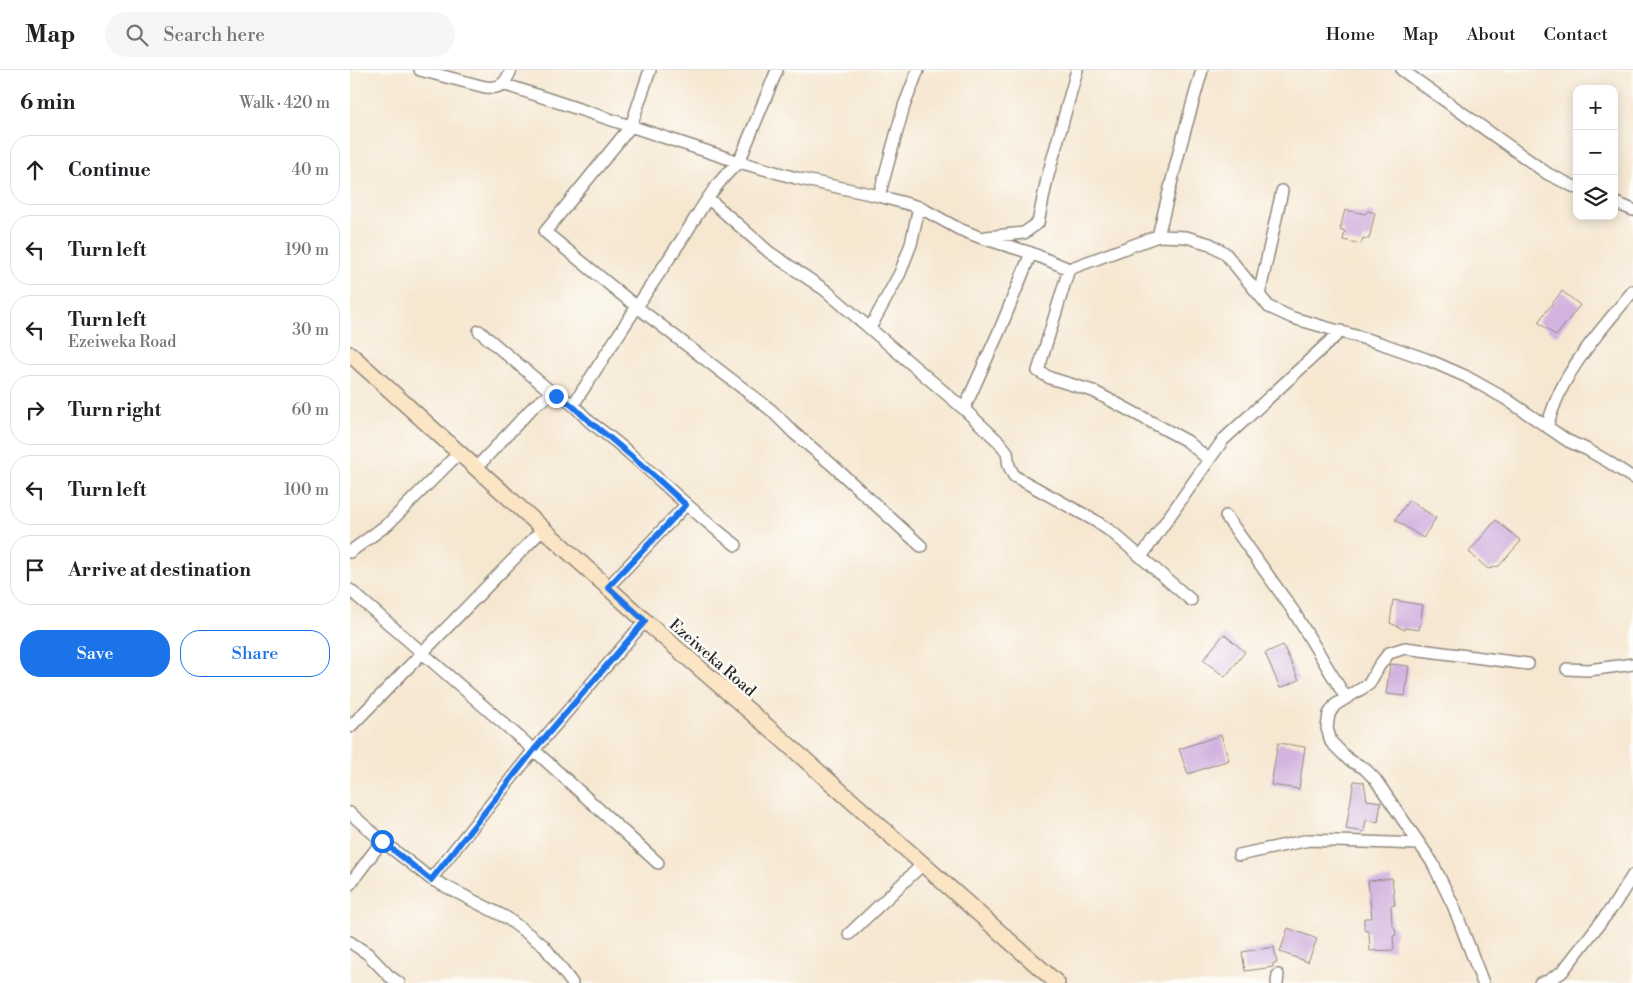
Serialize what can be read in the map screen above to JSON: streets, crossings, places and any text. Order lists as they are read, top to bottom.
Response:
{
  "streets": {
    "main road": ["Ezeiweka Road"]
  },
  "page": {
    "header": "Map",
    "search": "Search here",
    "nav": [
      "Home",
      "Map",
      "About",
      "Contact"
    ],
    "heading": ["6 min", "Walk · 420 m"],
    "map_buttons": ["+", "−"],
    "list": [
      ["Continue", "40 m"],
      ["Turn left", "190 m"],
      ["Turn left", "Ezeiweka Road", "30 m"],
      ["Turn right", "60 m"],
      ["Turn left", "100 m"],
      "Arrive at destination"
    ],
    "buttons": ["Save", "Share"]
  }
}
